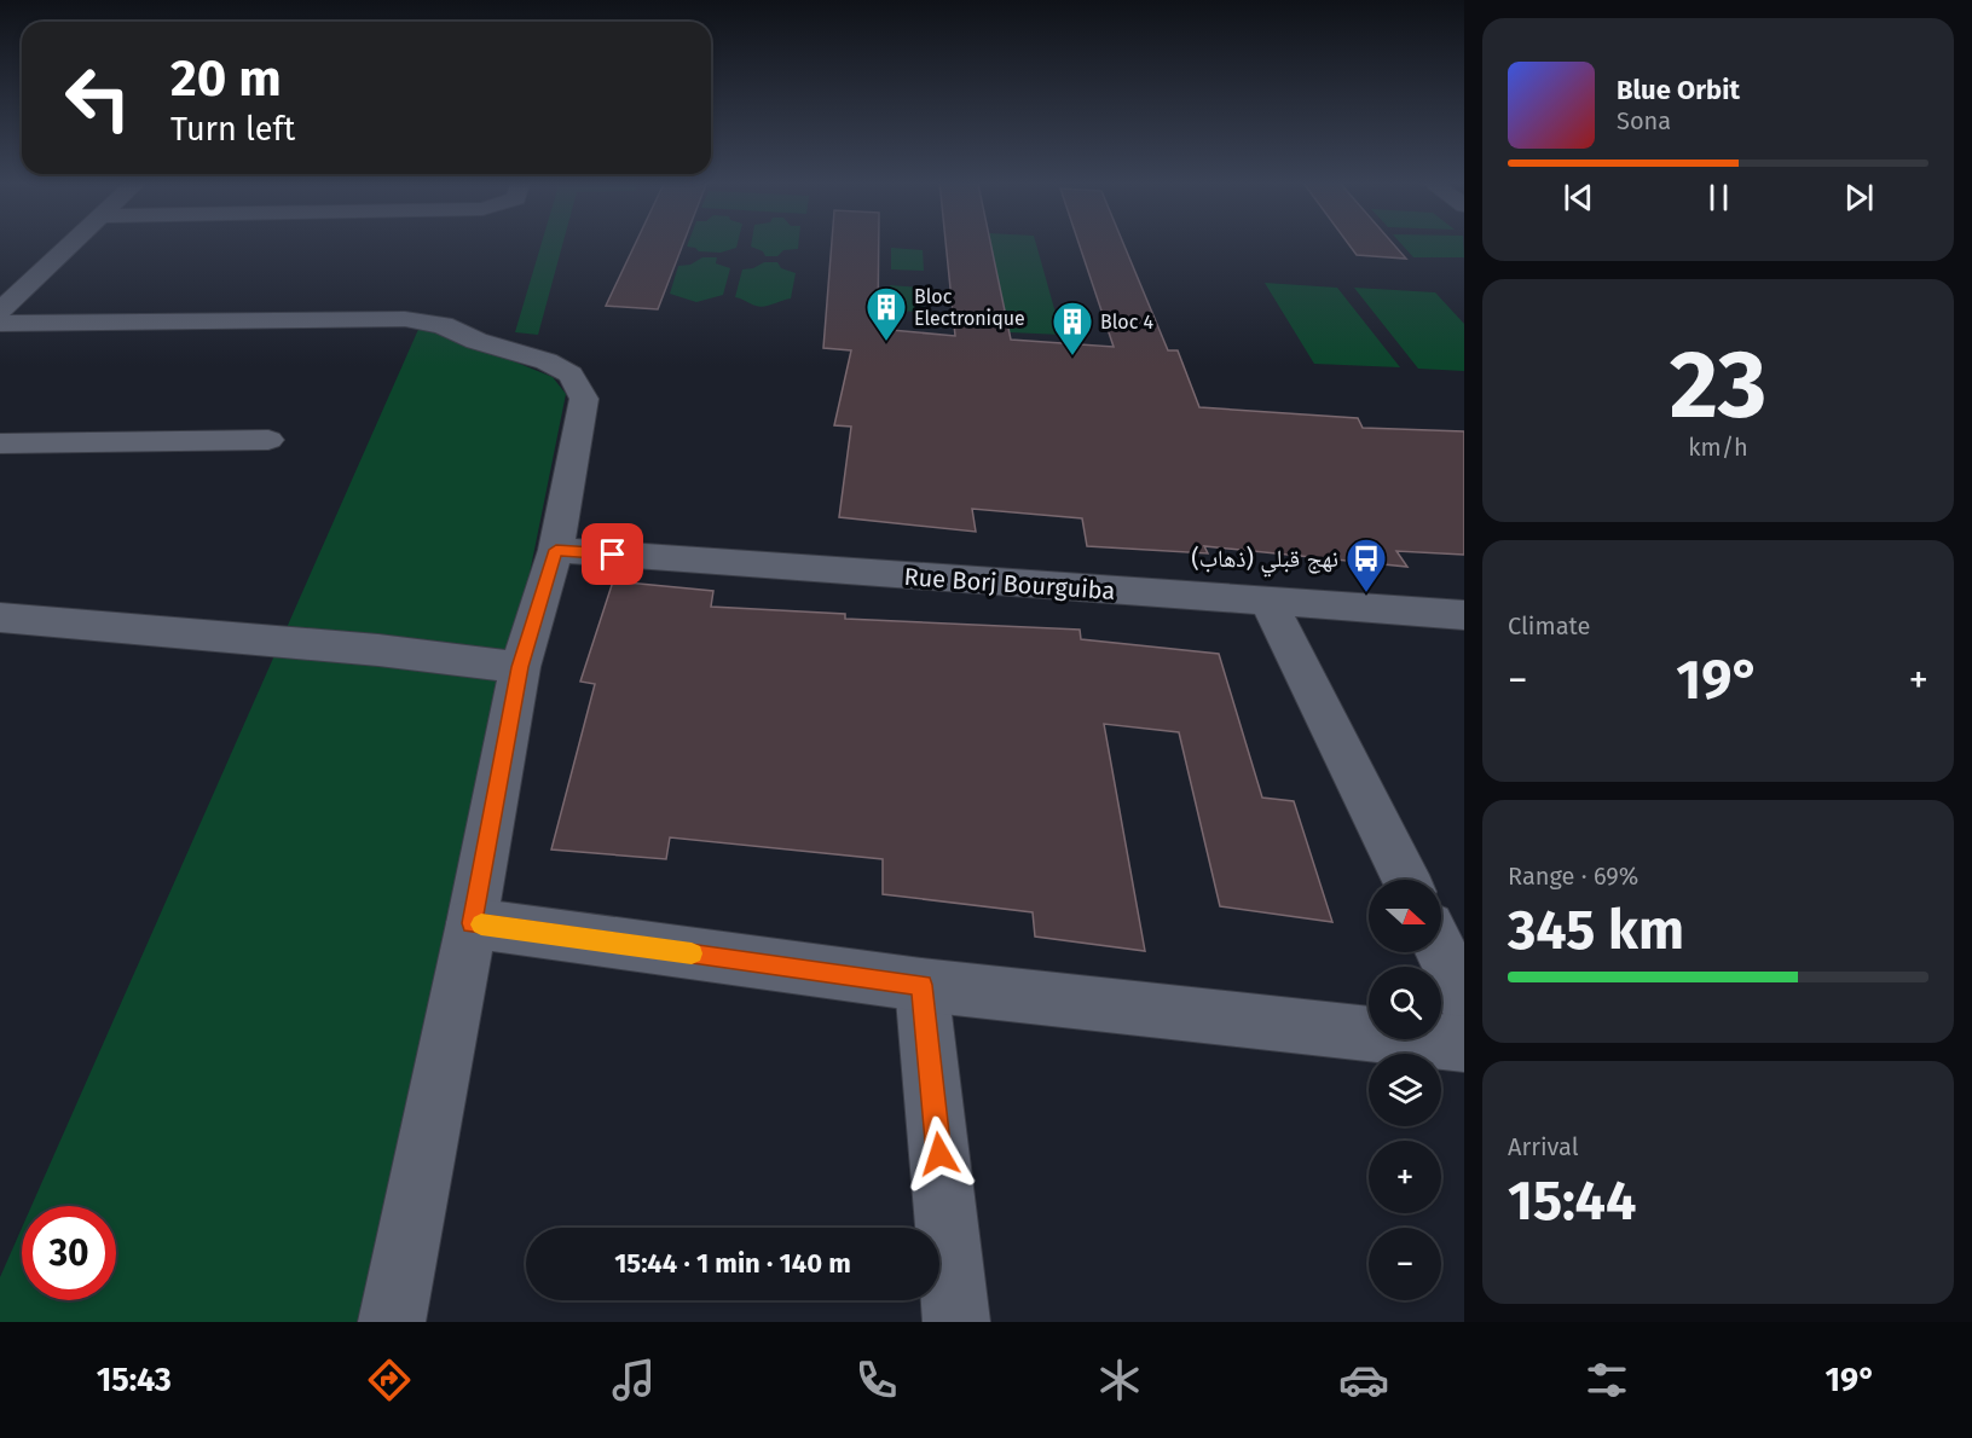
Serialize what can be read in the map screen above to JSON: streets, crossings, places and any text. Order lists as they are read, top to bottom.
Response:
{
  "streets": {
    "street": ["Rue Borj Bourguiba"]
  },
  "places": {
    "building": ["Bloc Electronique", "Bloc 4"],
    "bus stop": ["نهج قبلي (ذهاب)"]
  },
  "north": "right",
  "page": {
    "turn": ["20 m", "Turn left"],
    "song": ["Blue Orbit", "Sona"],
    "tile": [
      ["23", "km/h"],
      "Climate",
      ["Range · 69%", "345 km"],
      ["Arrival", "15:44"]
    ],
    "heat": ["−", "19°", "+"],
    "map_buttons": ["+", "−"],
    "limit": "30",
    "trip": "15:44 · 1 min · 140 m",
    "tabs": ["15:43", "19°"]
  }
}
